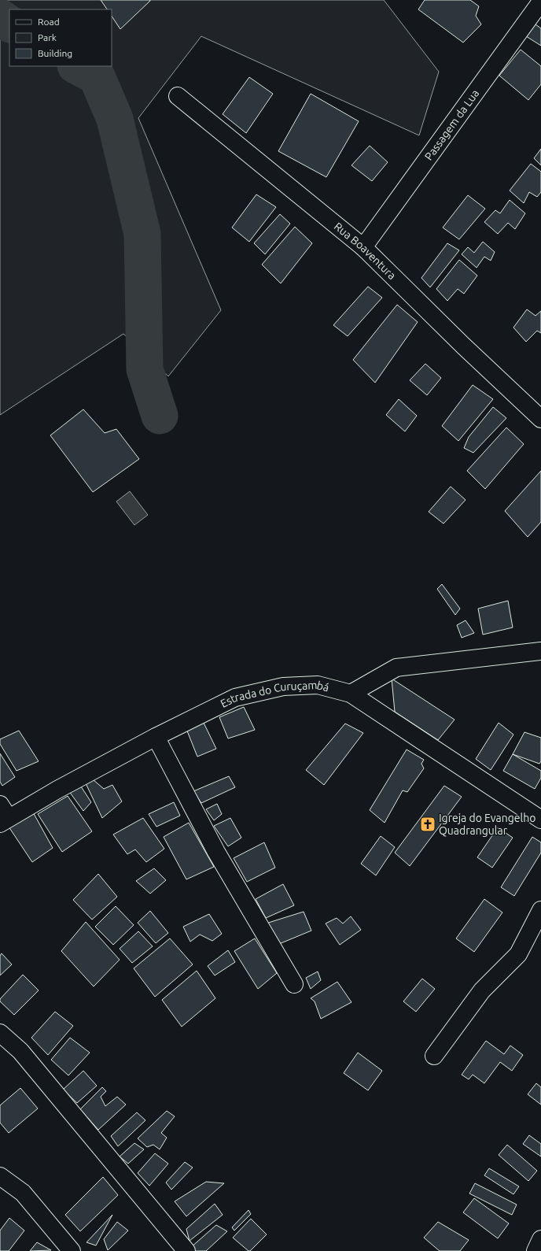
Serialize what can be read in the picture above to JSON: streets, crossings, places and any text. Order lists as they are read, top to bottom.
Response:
{
  "streets": {
    "street": ["Passagem da Lua", "Rua Boaventura", "Estrada do Curuçambá"]
  },
  "crossings": [
    ["Passagem da Lua", "Rua Boaventura"]
  ],
  "places": {
    "church": ["Igreja do Evangelho Quadrangular"]
  },
  "legend": ["Road", "Park", "Building"]
}
